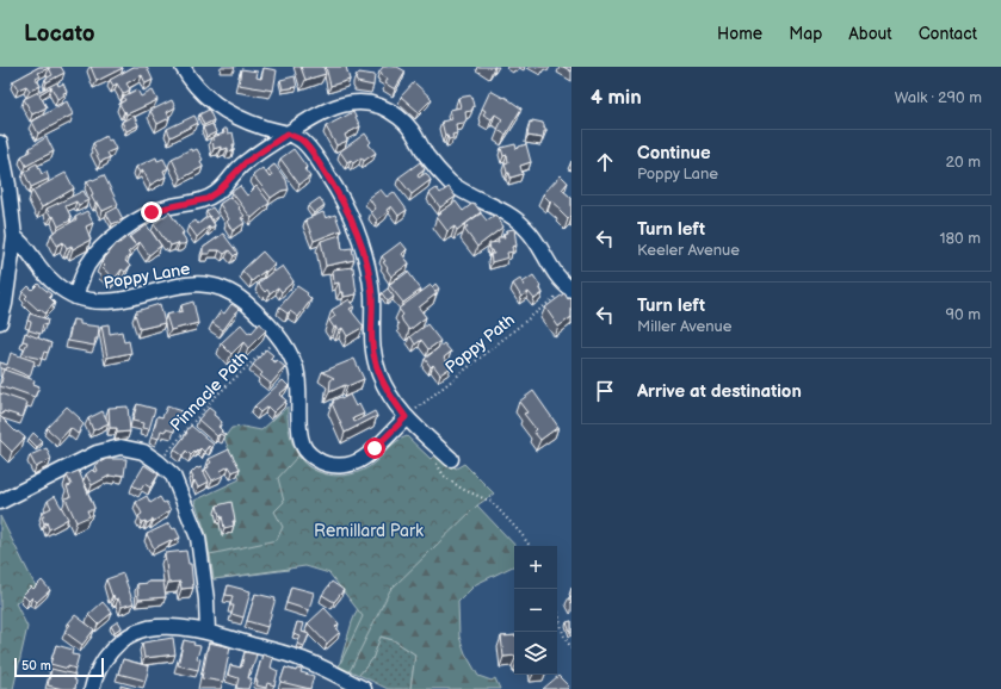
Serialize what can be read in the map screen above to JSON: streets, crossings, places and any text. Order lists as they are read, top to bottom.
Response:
{
  "streets": {
    "street": ["Poppy Lane"],
    "path": ["Poppy Path", "Pinnacle Path"]
  },
  "crossings": [
    ["Poppy Lane", "Poppy Path"],
    ["Poppy Lane", "Pinnacle Path"]
  ],
  "parks": ["Remillard Park"],
  "scale_bar": "50 m",
  "page": {
    "header": "Locato",
    "nav": [
      "Home",
      "Map",
      "About",
      "Contact"
    ],
    "heading": ["4 min", "Walk · 290 m"],
    "list": [
      ["Continue", "Poppy Lane", "20 m"],
      ["Turn left", "Keeler Avenue", "180 m"],
      ["Turn left", "Miller Avenue", "90 m"],
      "Arrive at destination"
    ],
    "map_buttons": ["+", "−"],
    "scale": "50 m"
  }
}
